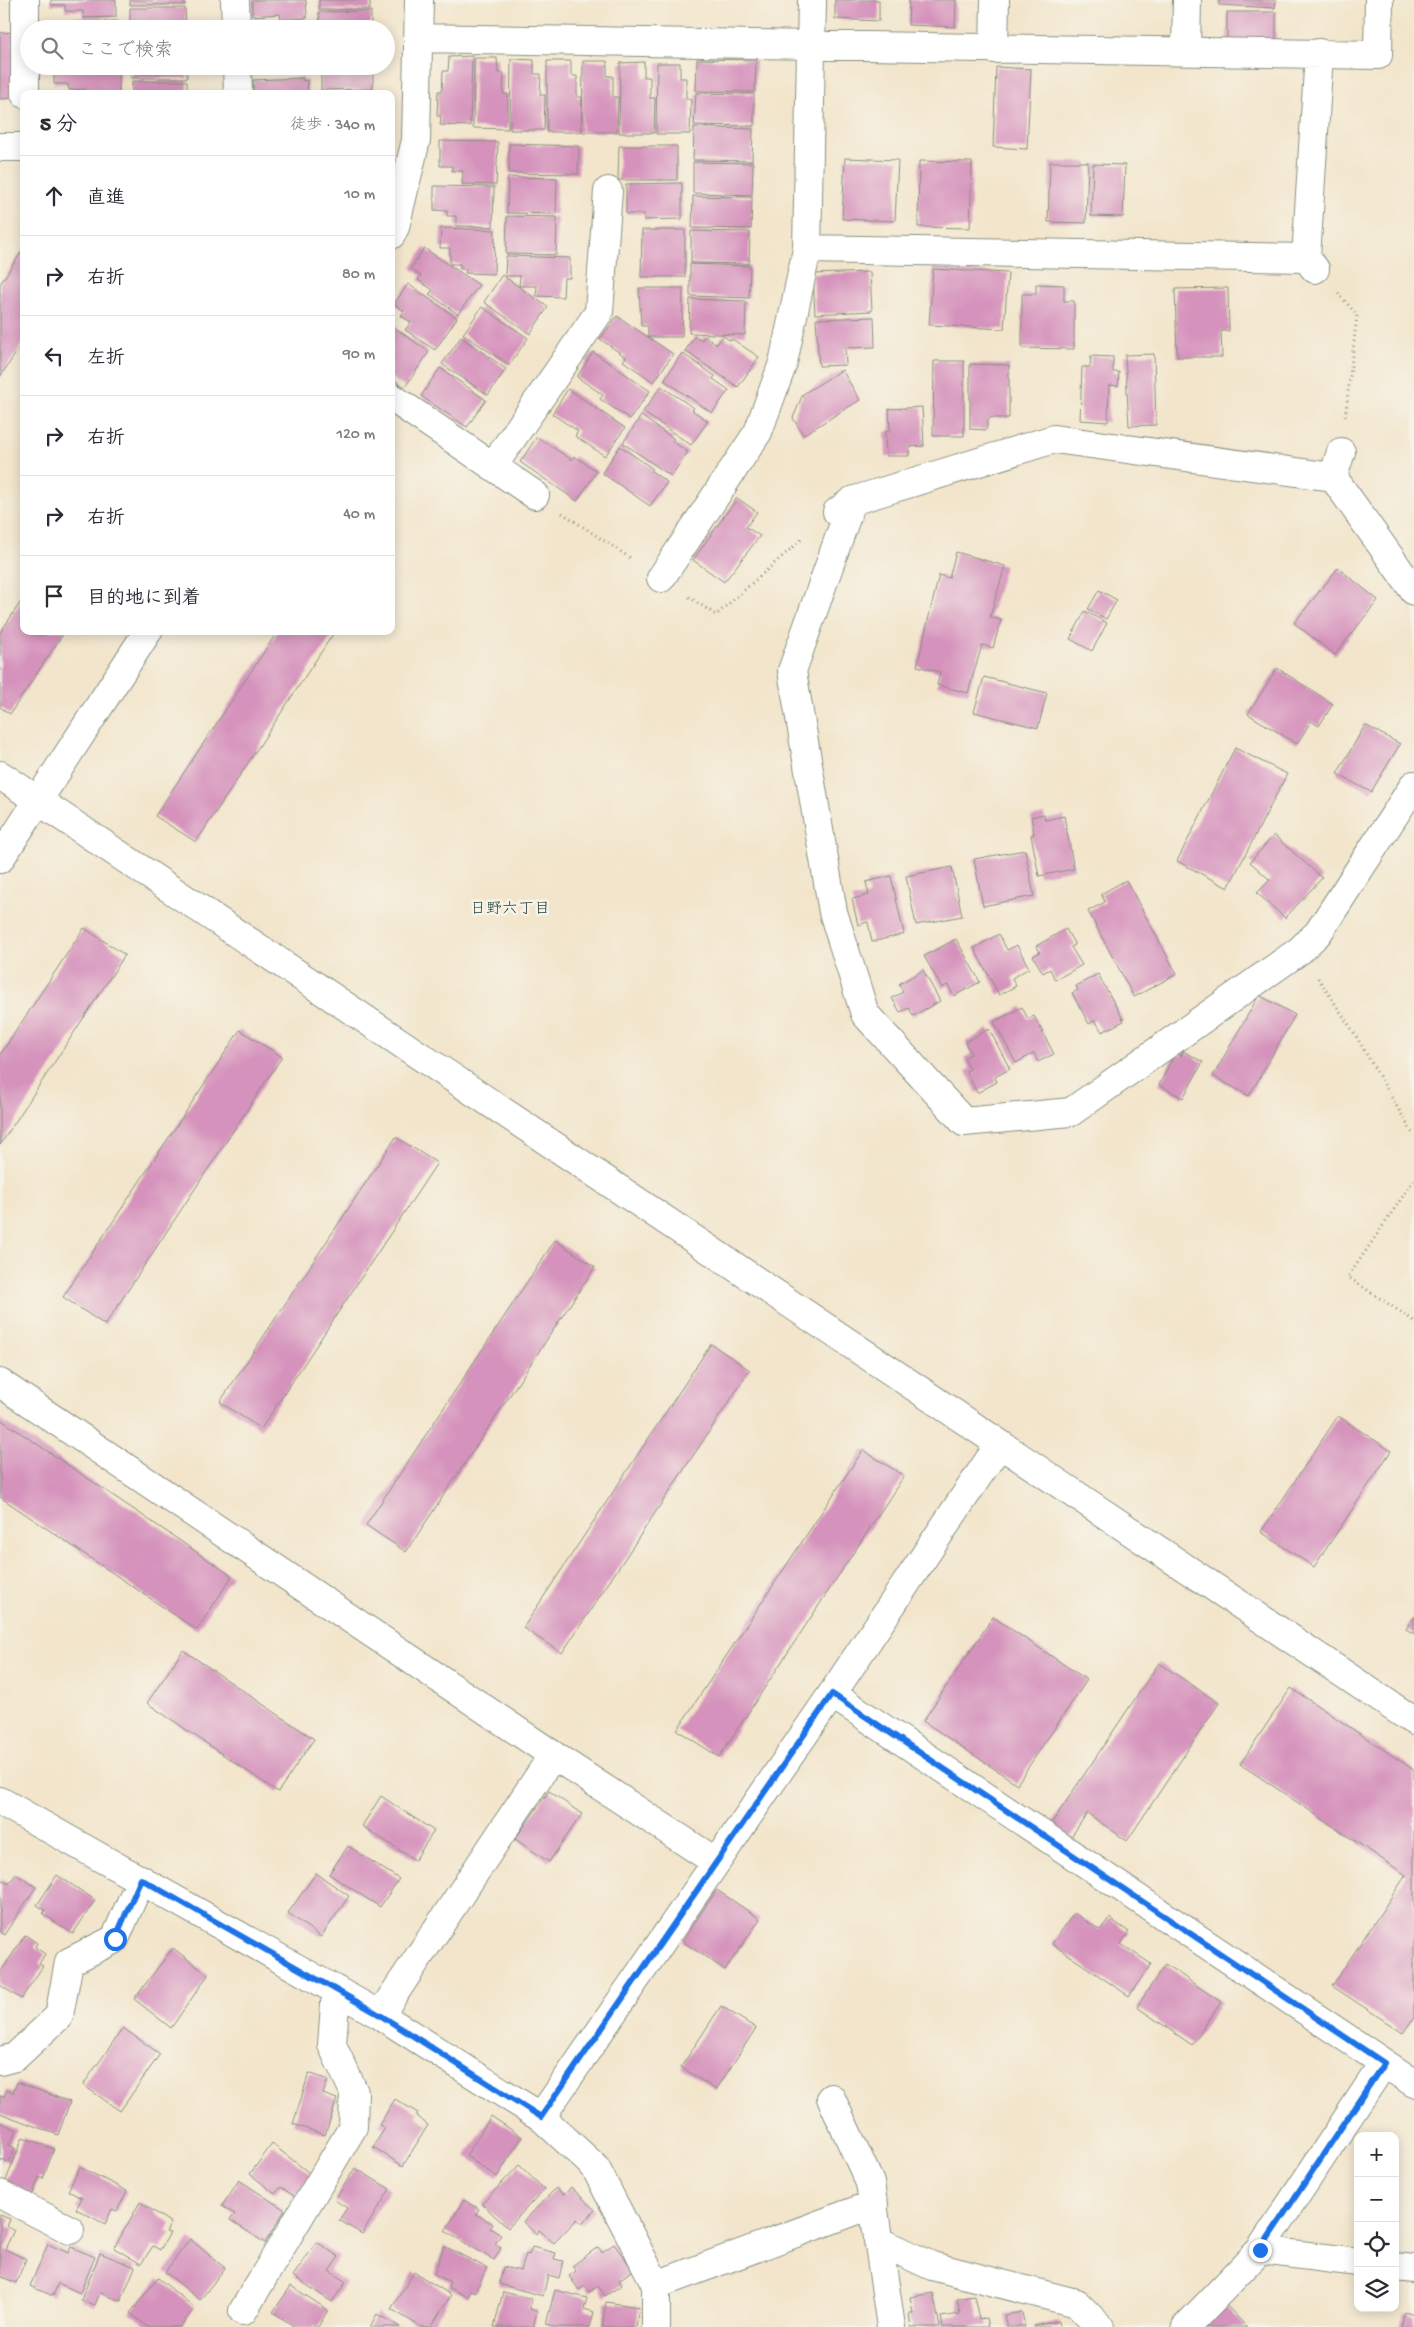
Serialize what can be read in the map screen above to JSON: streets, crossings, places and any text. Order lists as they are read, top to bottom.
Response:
{
  "districts": ["日野六丁目"],
  "page": {
    "search": "ここで検索",
    "heading": ["5 分", "徒歩 · 340 m"],
    "list": [
      ["直進", "10 m"],
      ["右折", "80 m"],
      ["左折", "90 m"],
      ["右折", "120 m"],
      ["右折", "40 m"],
      "目的地に到着"
    ],
    "map_buttons": ["+", "−"]
  }
}
